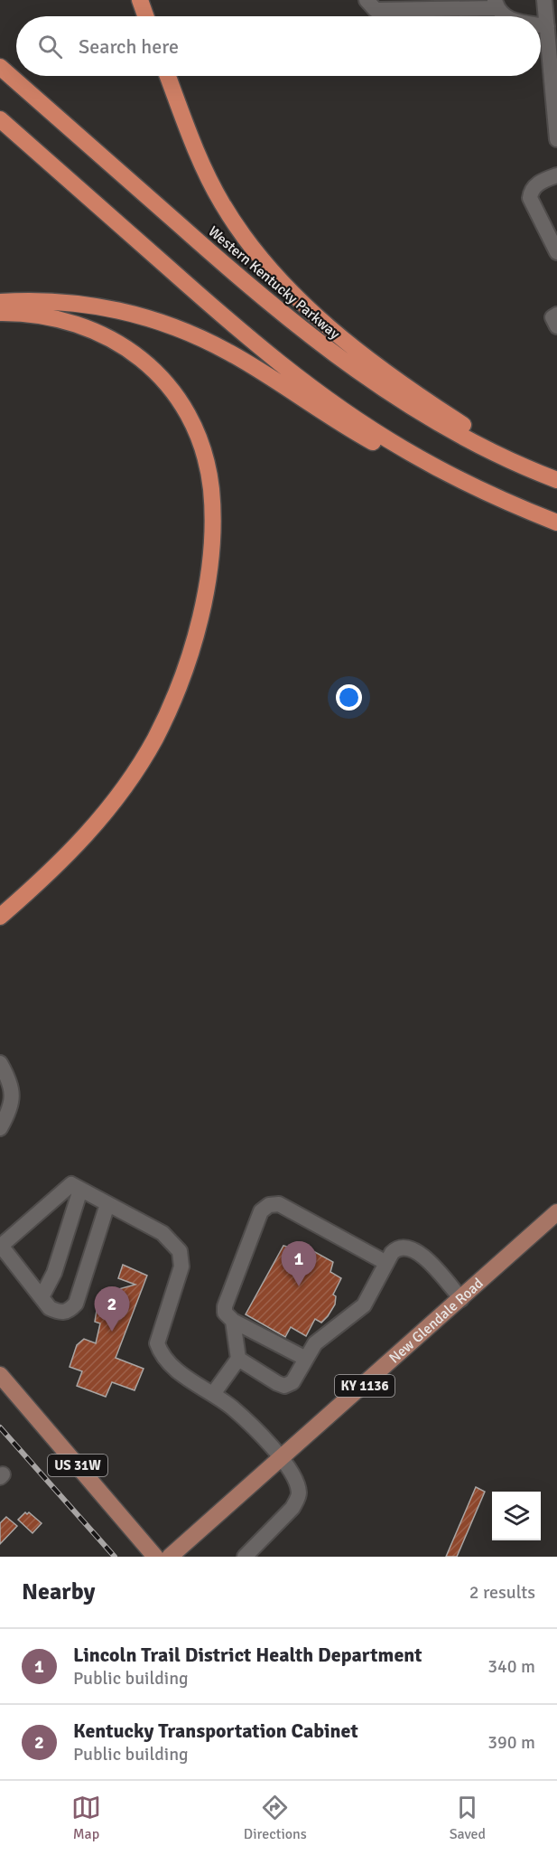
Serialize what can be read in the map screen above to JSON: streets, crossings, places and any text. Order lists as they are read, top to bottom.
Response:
{
  "streets": {
    "highway": ["Western Kentucky Parkway"],
    "main road": ["New Glendale Road", "KY 1136", "US 31W"]
  },
  "page": {
    "search": "Search here",
    "pins": ["1", "2"],
    "heading": ["Nearby", "2 results"],
    "list": [
      {
        "mark": "1",
        "name": "Lincoln Trail District Health Department",
        "note": "Public building",
        "value": "340 m"
      },
      {
        "mark": "2",
        "name": "Kentucky Transportation Cabinet",
        "note": "Public building",
        "value": "390 m"
      }
    ],
    "nav": ["Map", "Directions", "Saved"]
  }
}
